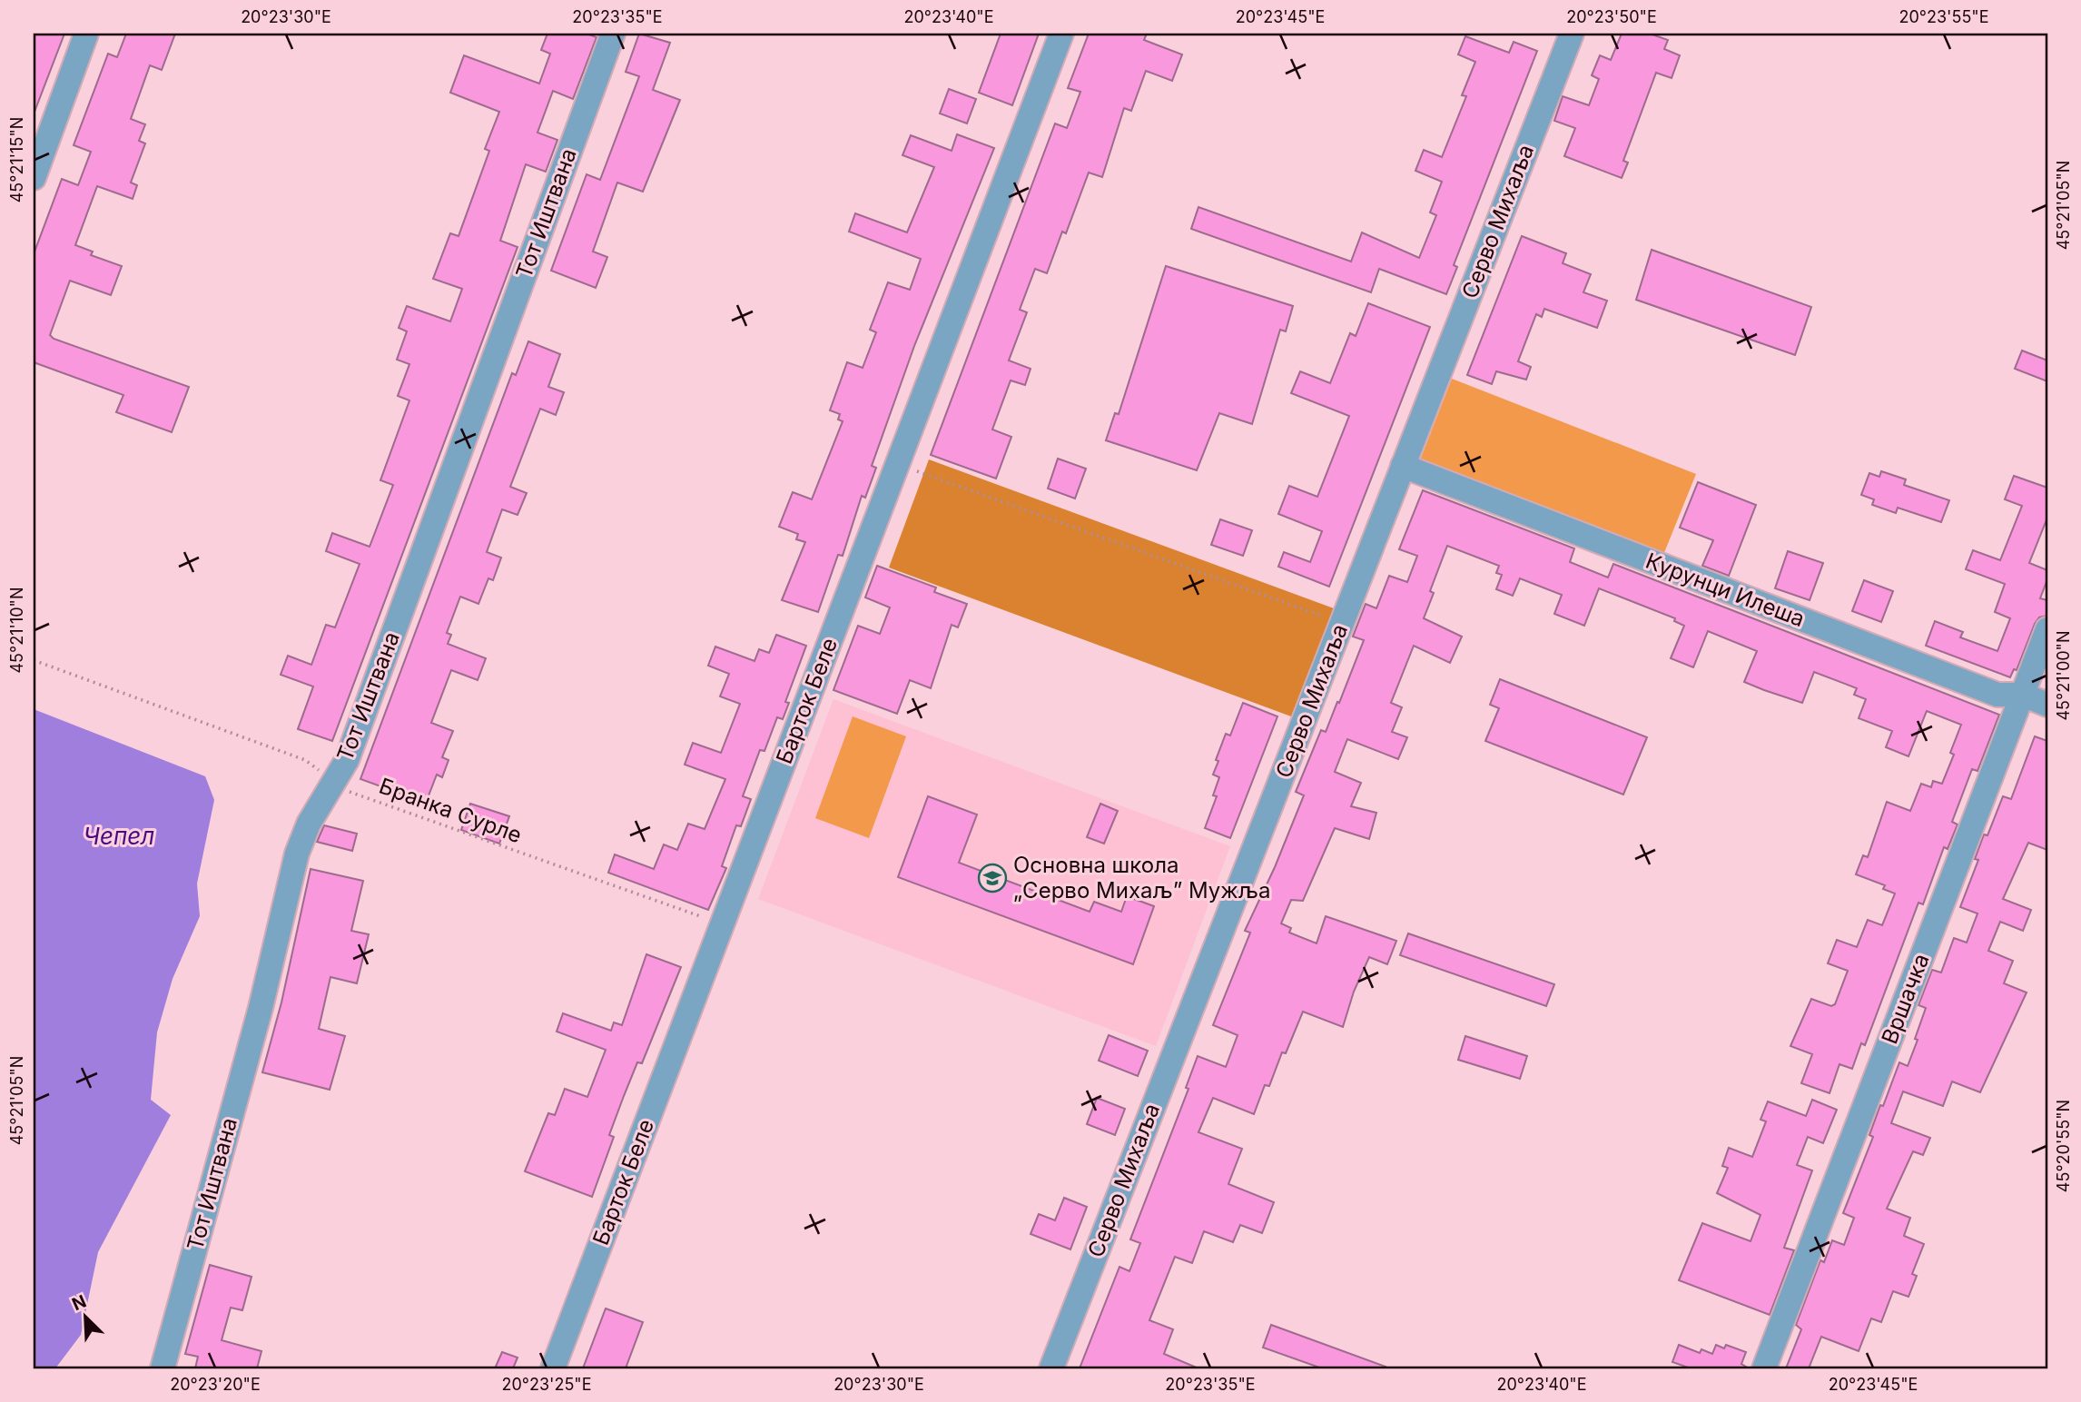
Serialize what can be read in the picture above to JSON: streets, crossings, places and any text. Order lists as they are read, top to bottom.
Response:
{
  "streets": {
    "street": [
      "Тот Иштвана",
      "Серво Михаља",
      "Курунци Илеша",
      "Барток Беле",
      "Вршачка"
    ],
    "path": ["Бранка Сурле"]
  },
  "crossings": [
    ["Тот Иштвана", "Бранка Сурле"],
    ["Серво Михаља", "Курунци Илеша"],
    ["Курунци Илеша", "Вршачка"],
    ["Барток Беле", "Бранка Сурле"]
  ],
  "water": ["Чепел"],
  "places": {
    "school or university": ["Основна школа „Серво Михаљ” Мужља"]
  },
  "north": "top left",
  "coordinates": [
    "20°23'30\"E",
    "20°23'35\"E",
    "20°23'40\"E",
    "20°23'45\"E",
    "20°23'50\"E",
    "20°23'55\"E",
    "45°21'15\"N",
    "45°21'05\"N",
    "45°21'10\"N",
    "45°21'00\"N",
    "45°20'55\"N",
    "20°23'20\"E",
    "20°23'25\"E"
  ]
}
